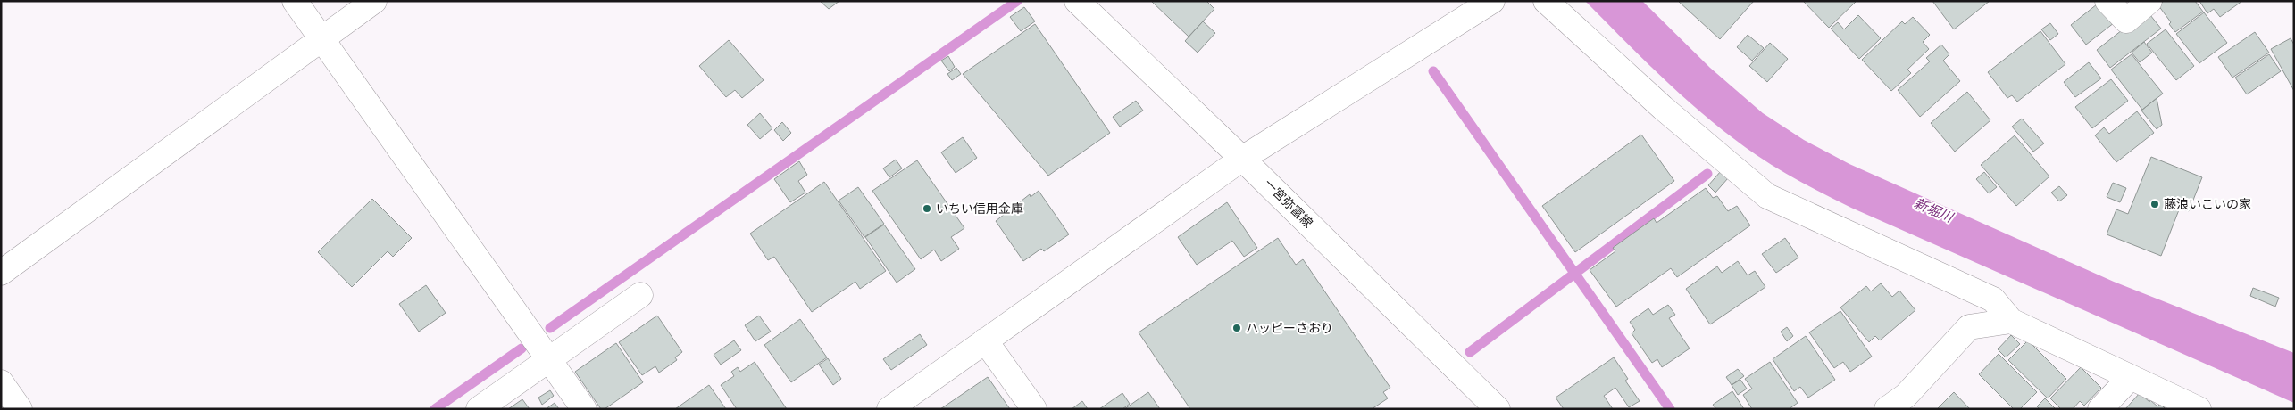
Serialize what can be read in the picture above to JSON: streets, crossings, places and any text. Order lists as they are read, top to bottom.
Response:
{
  "streets": {
    "street": ["一宮弥富線"]
  },
  "water": ["新堀川"],
  "places": ["藤浪いこいの家", "いちい信用金庫", "ハッピーさおり"]
}
